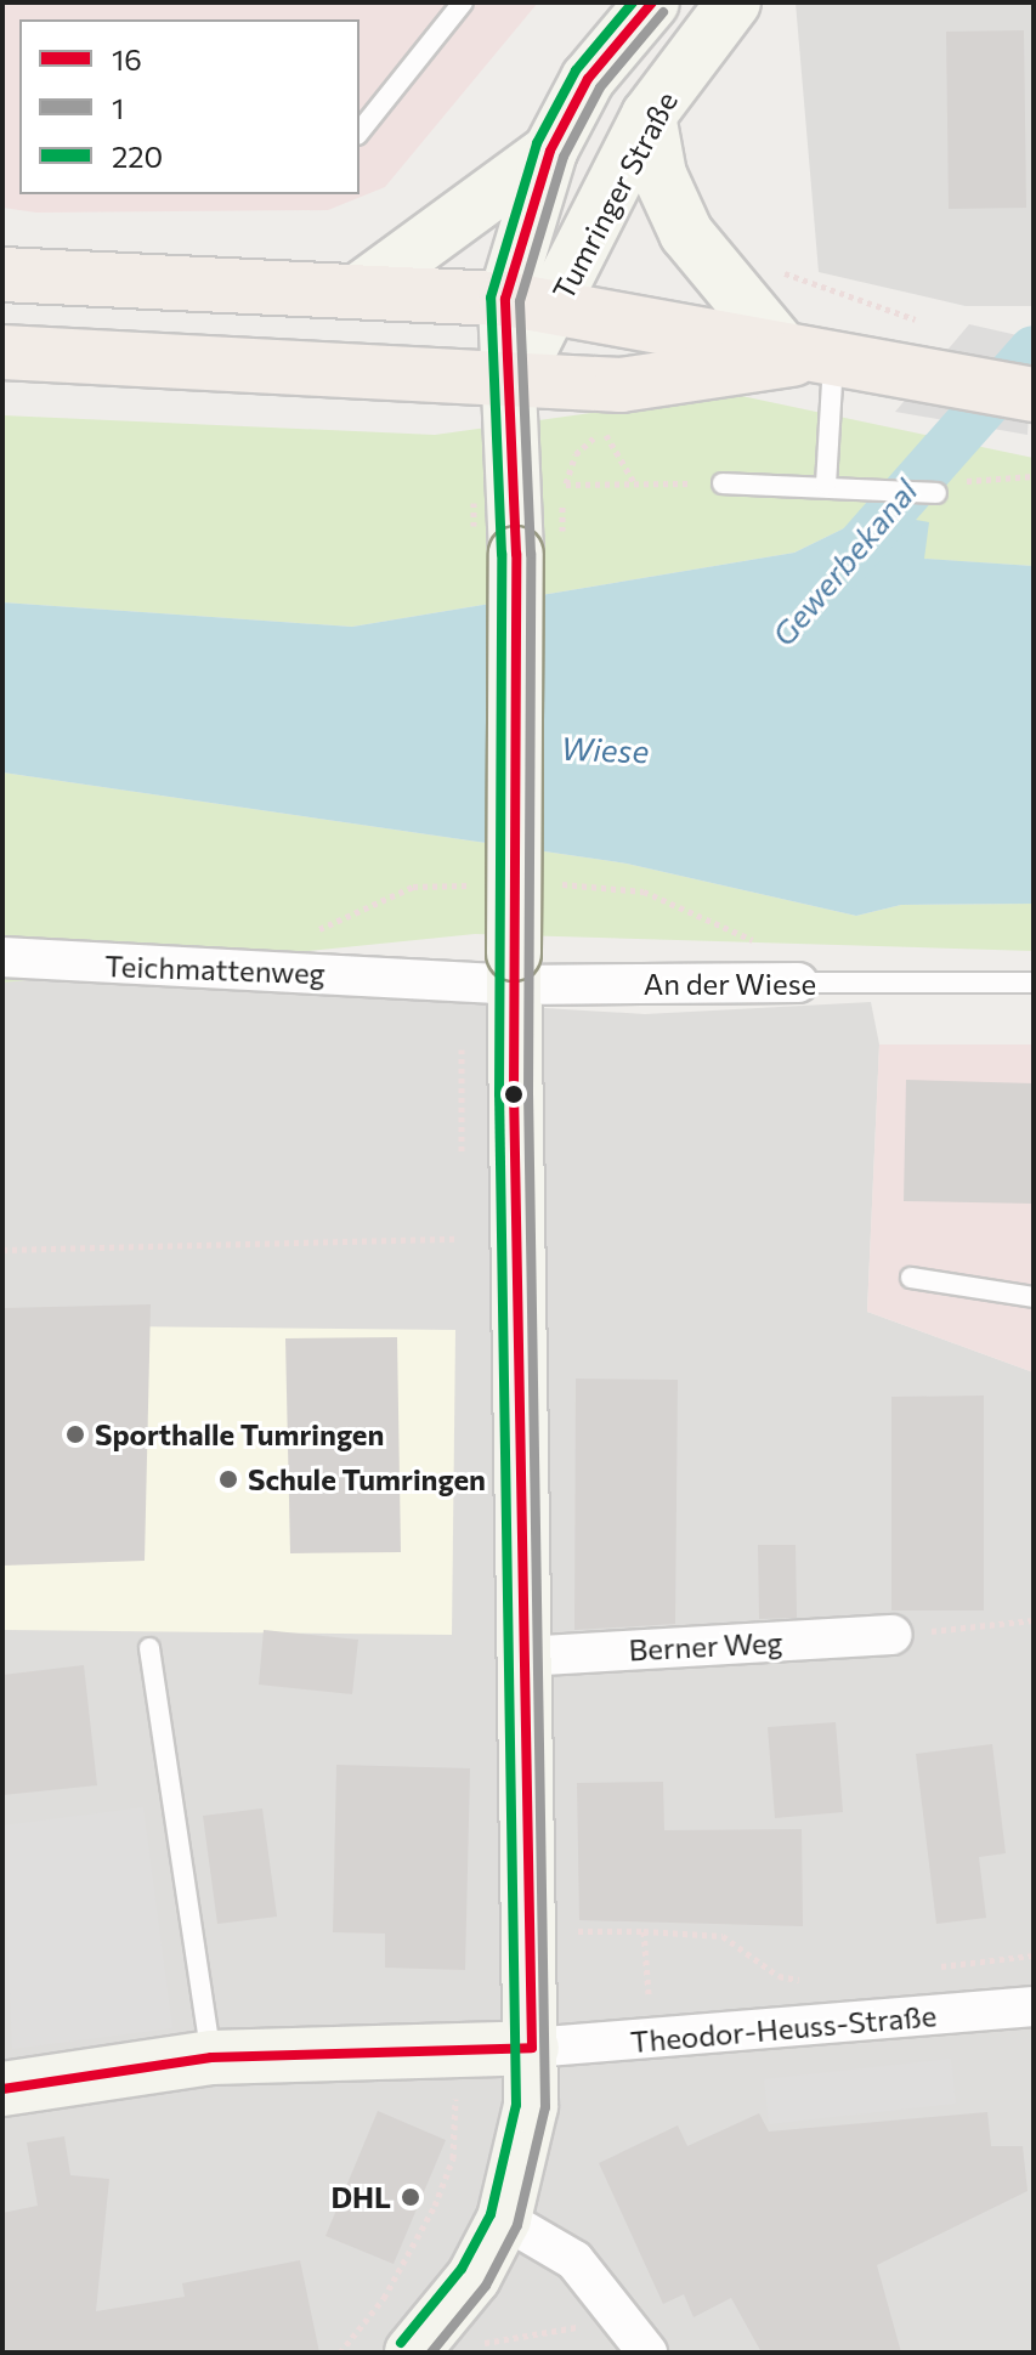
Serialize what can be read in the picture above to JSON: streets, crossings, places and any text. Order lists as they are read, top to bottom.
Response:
{
  "streets": {
    "street": [
      "Tumringer Straße",
      "Teichmattenweg",
      "An der Wiese",
      "Berner Weg",
      "Theodor-Heuss-Straße"
    ]
  },
  "crossings": [
    ["Teichmattenweg", "An der Wiese"]
  ],
  "water": ["Gewerbekanal", "Wiese"],
  "places": ["Sporthalle Tumringen", "Schule Tumringen", "DHL"],
  "lines": ["transit line 16", "transit line 220", "transit line 1"],
  "legend": ["16", "1", "220"]
}
